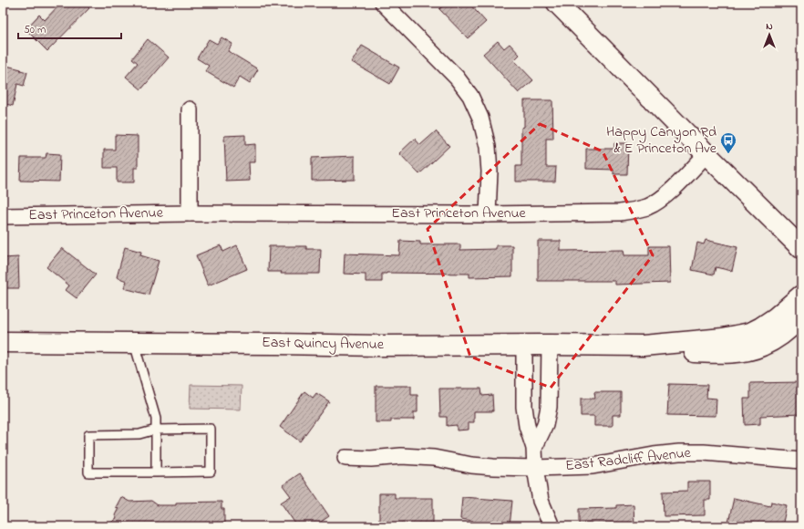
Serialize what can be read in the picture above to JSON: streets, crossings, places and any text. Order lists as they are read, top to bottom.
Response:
{
  "streets": {
    "street": ["East Princeton Avenue", "East Quincy Avenue", "East Radcliff Avenue"]
  },
  "places": {
    "bus stop": ["Happy Canyon Rd & E Princeton Ave"]
  },
  "scale_bar": "50 m",
  "north": "top"
}
